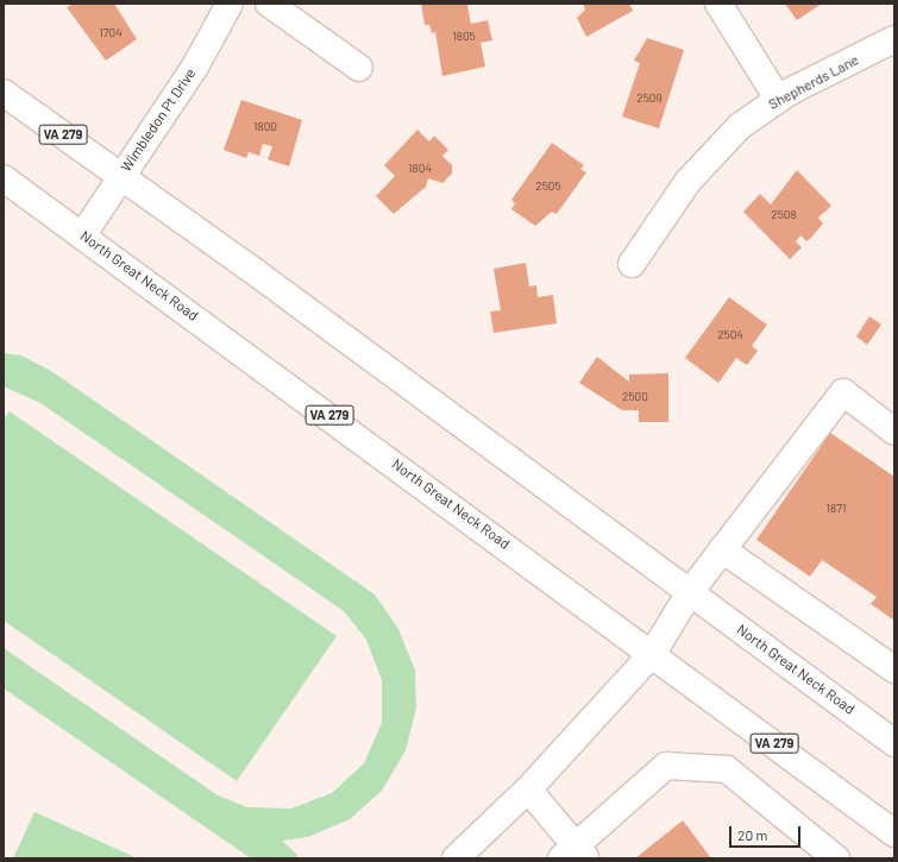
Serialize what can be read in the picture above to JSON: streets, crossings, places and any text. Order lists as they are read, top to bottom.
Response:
{
  "streets": {
    "main road": [
      "Shepherds Lane",
      "Wimbledon Pt Drive",
      "VA 279",
      "North Great Neck Road"
    ]
  },
  "crossings": [
    ["Wimbledon Pt Drive", "North Great Neck Road"]
  ],
  "house_numbers": [
    "1704",
    "1805",
    "2509",
    "1800",
    "1804",
    "2505",
    "2508",
    "2504",
    "2500",
    "1871"
  ],
  "scale_bar": "20 m"
}
